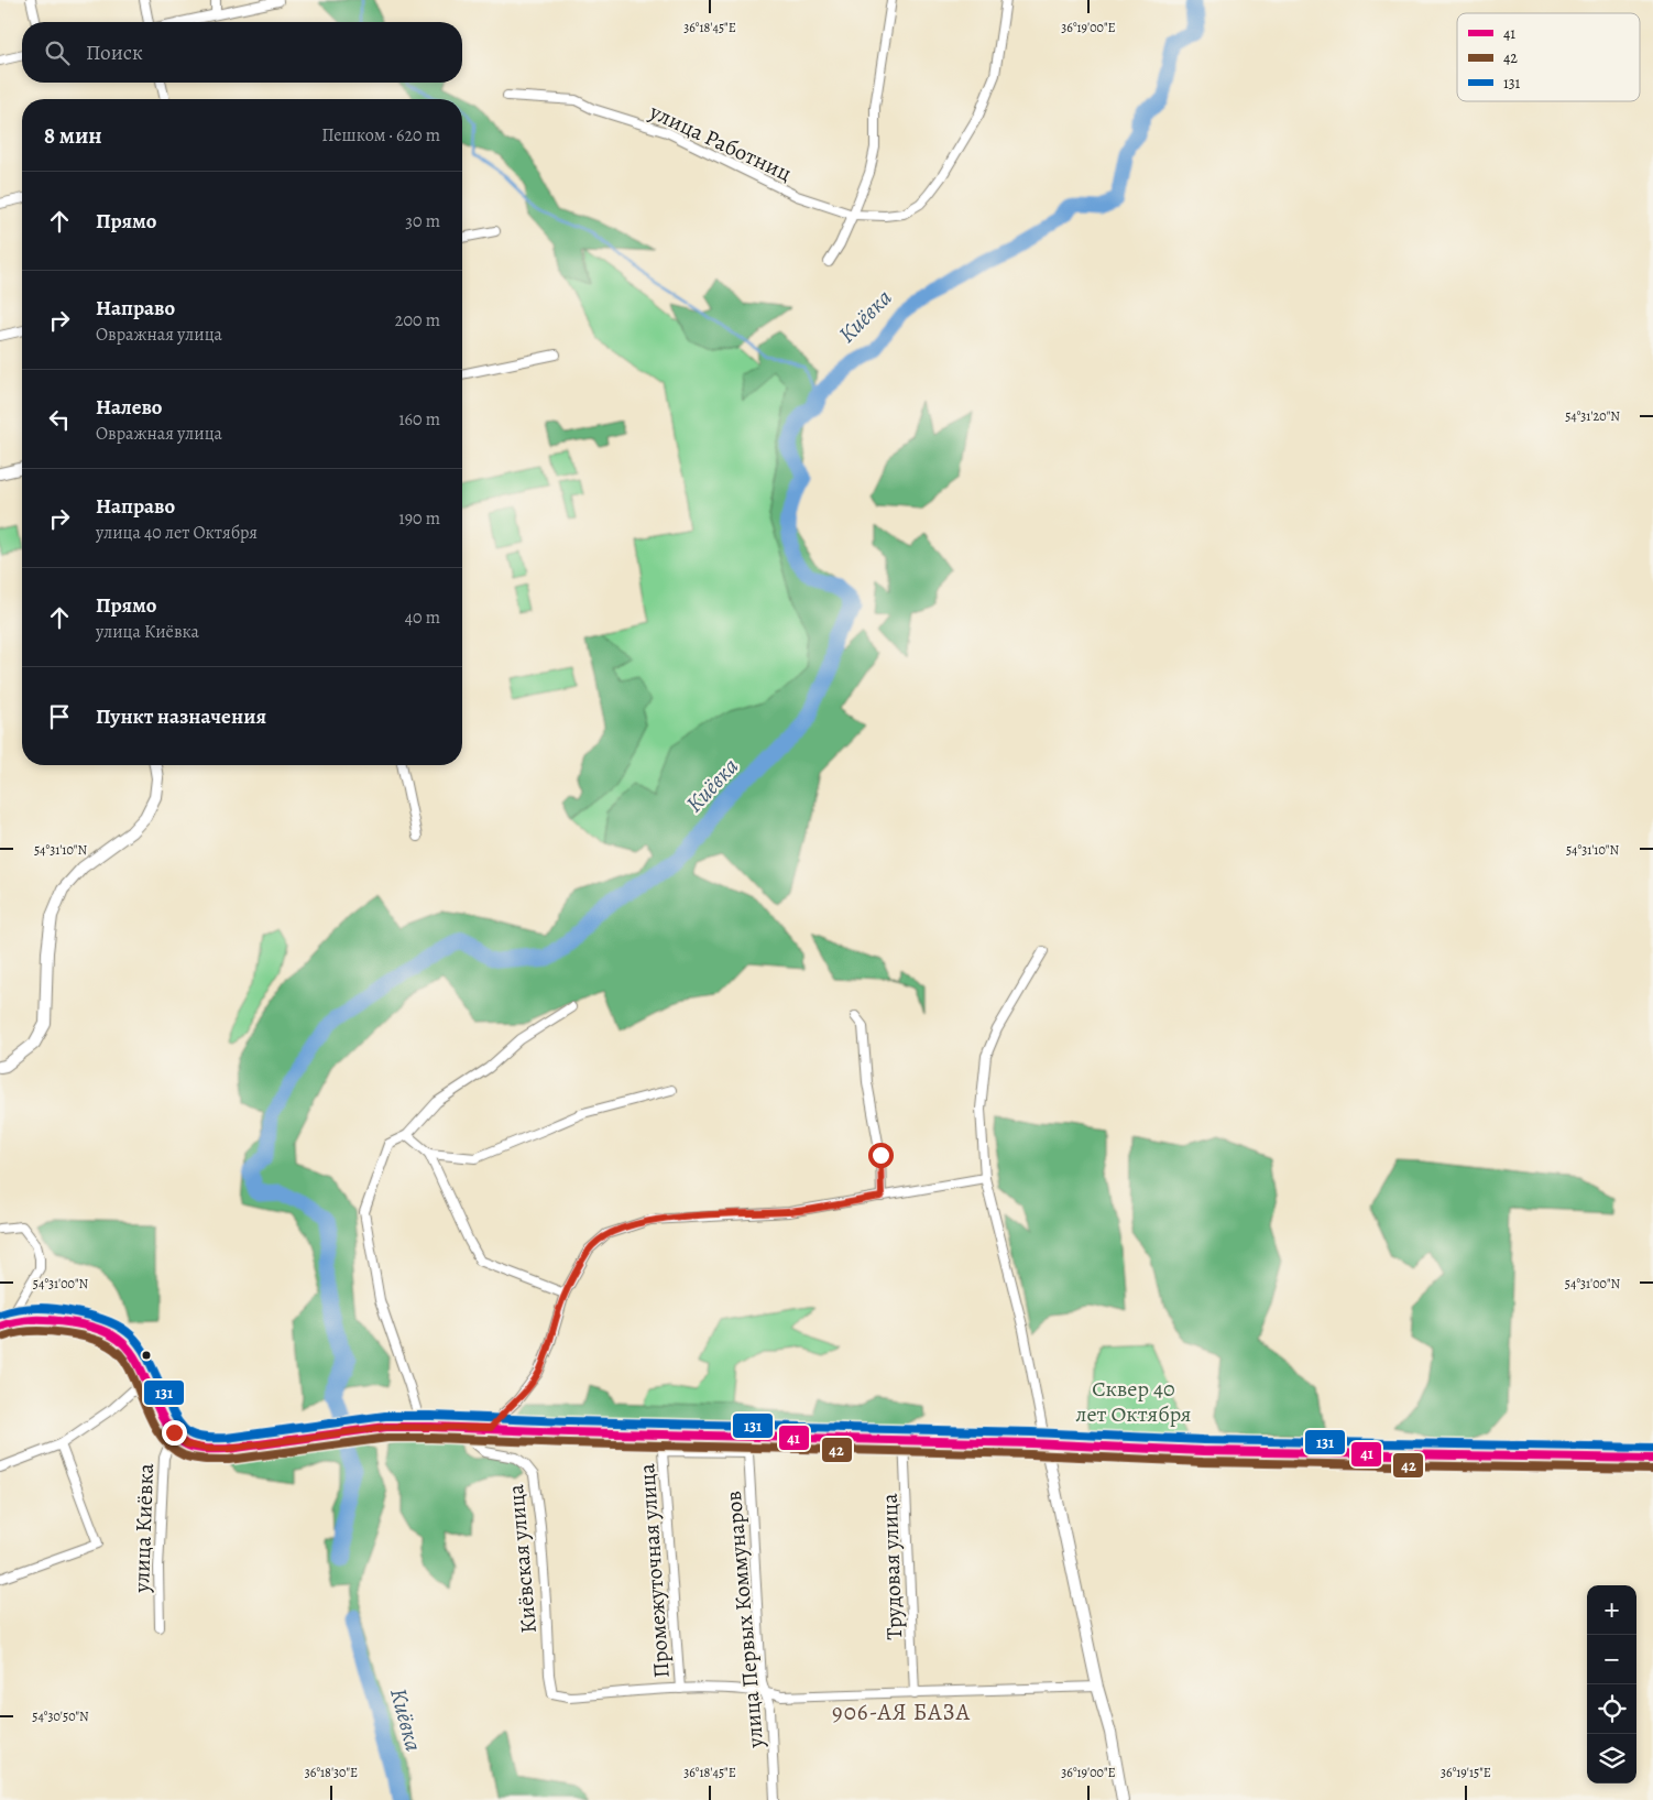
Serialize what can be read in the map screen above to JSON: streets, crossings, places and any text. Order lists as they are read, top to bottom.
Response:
{
  "streets": {
    "street": [
      "улица Работниц",
      "улица Киёвка",
      "Киёвская улица",
      "Трудовая улица",
      "Промежуточная улица",
      "улица Первых Коммунаров"
    ]
  },
  "crossings": [
    ["Киёвская улица", "Промежуточная улица"],
    ["Промежуточная улица", "улица Первых Коммунаров"]
  ],
  "districts": ["906-АЯ БАЗА"],
  "water": ["Киёвка"],
  "parks": ["Сквер 40 лет Октября"],
  "lines": ["transit line 131", "transit line 41", "transit line 42"],
  "legend": ["41", "42", "131"],
  "page": {
    "search": "Поиск",
    "heading": ["8 мин", "Пешком · 620 m"],
    "list": [
      ["Прямо", "30 m"],
      ["Направо", "Овражная улица", "200 m"],
      ["Налево", "Овражная улица", "160 m"],
      ["Направо", "улица 40 лет Октября", "190 m"],
      ["Прямо", "улица Киёвка", "40 m"],
      "Пункт назначения"
    ],
    "map_buttons": ["+", "−"]
  },
  "coordinates": [
    "36°18'45\"E",
    "36°19'00\"E",
    "54°31'20\"N",
    "54°31'10\"N",
    "54°31'00\"N",
    "54°30'50\"N",
    "36°18'30\"E",
    "36°19'15\"E"
  ]
}
